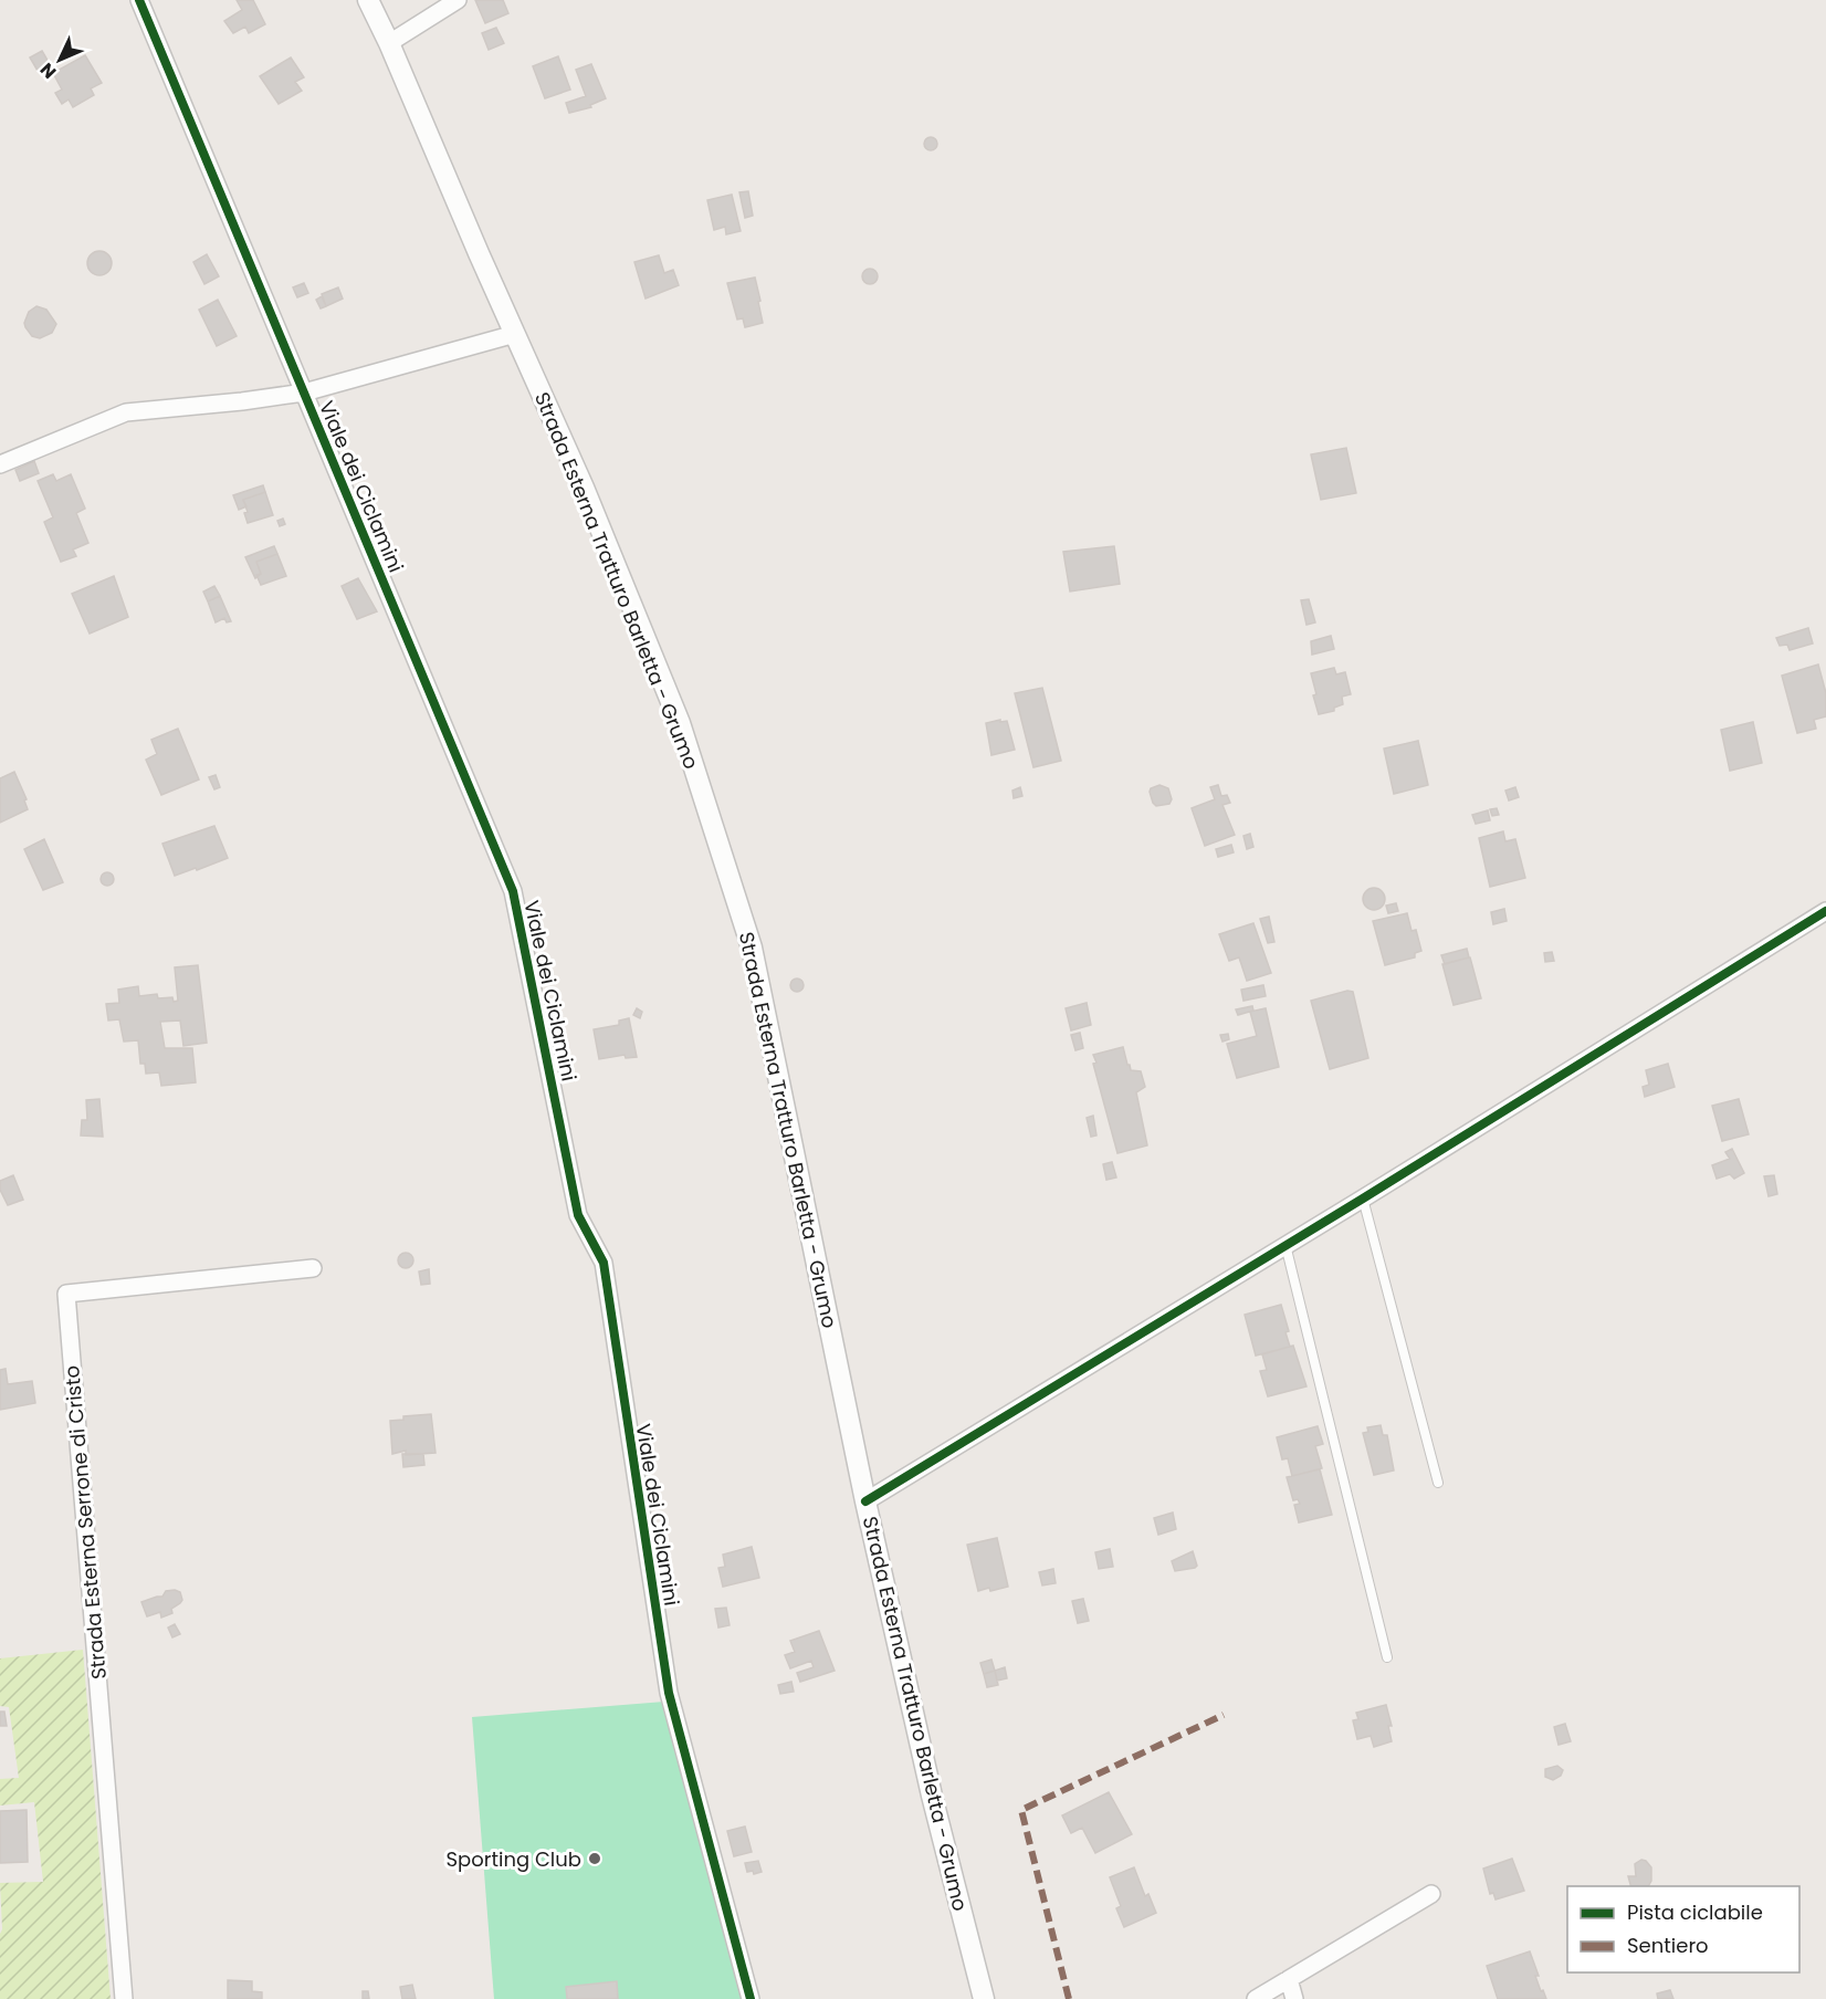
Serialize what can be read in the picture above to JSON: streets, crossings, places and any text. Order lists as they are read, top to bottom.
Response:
{
  "streets": {
    "street": ["Viale dei Ciclamini", "Strada Esterna Tratturo Barletta - Grumo", "Strada Esterna Serrone di Cristo"]
  },
  "places": ["Sporting Club"],
  "legend": ["Pista ciclabile", "Sentiero"],
  "north": "bottom left"
}
